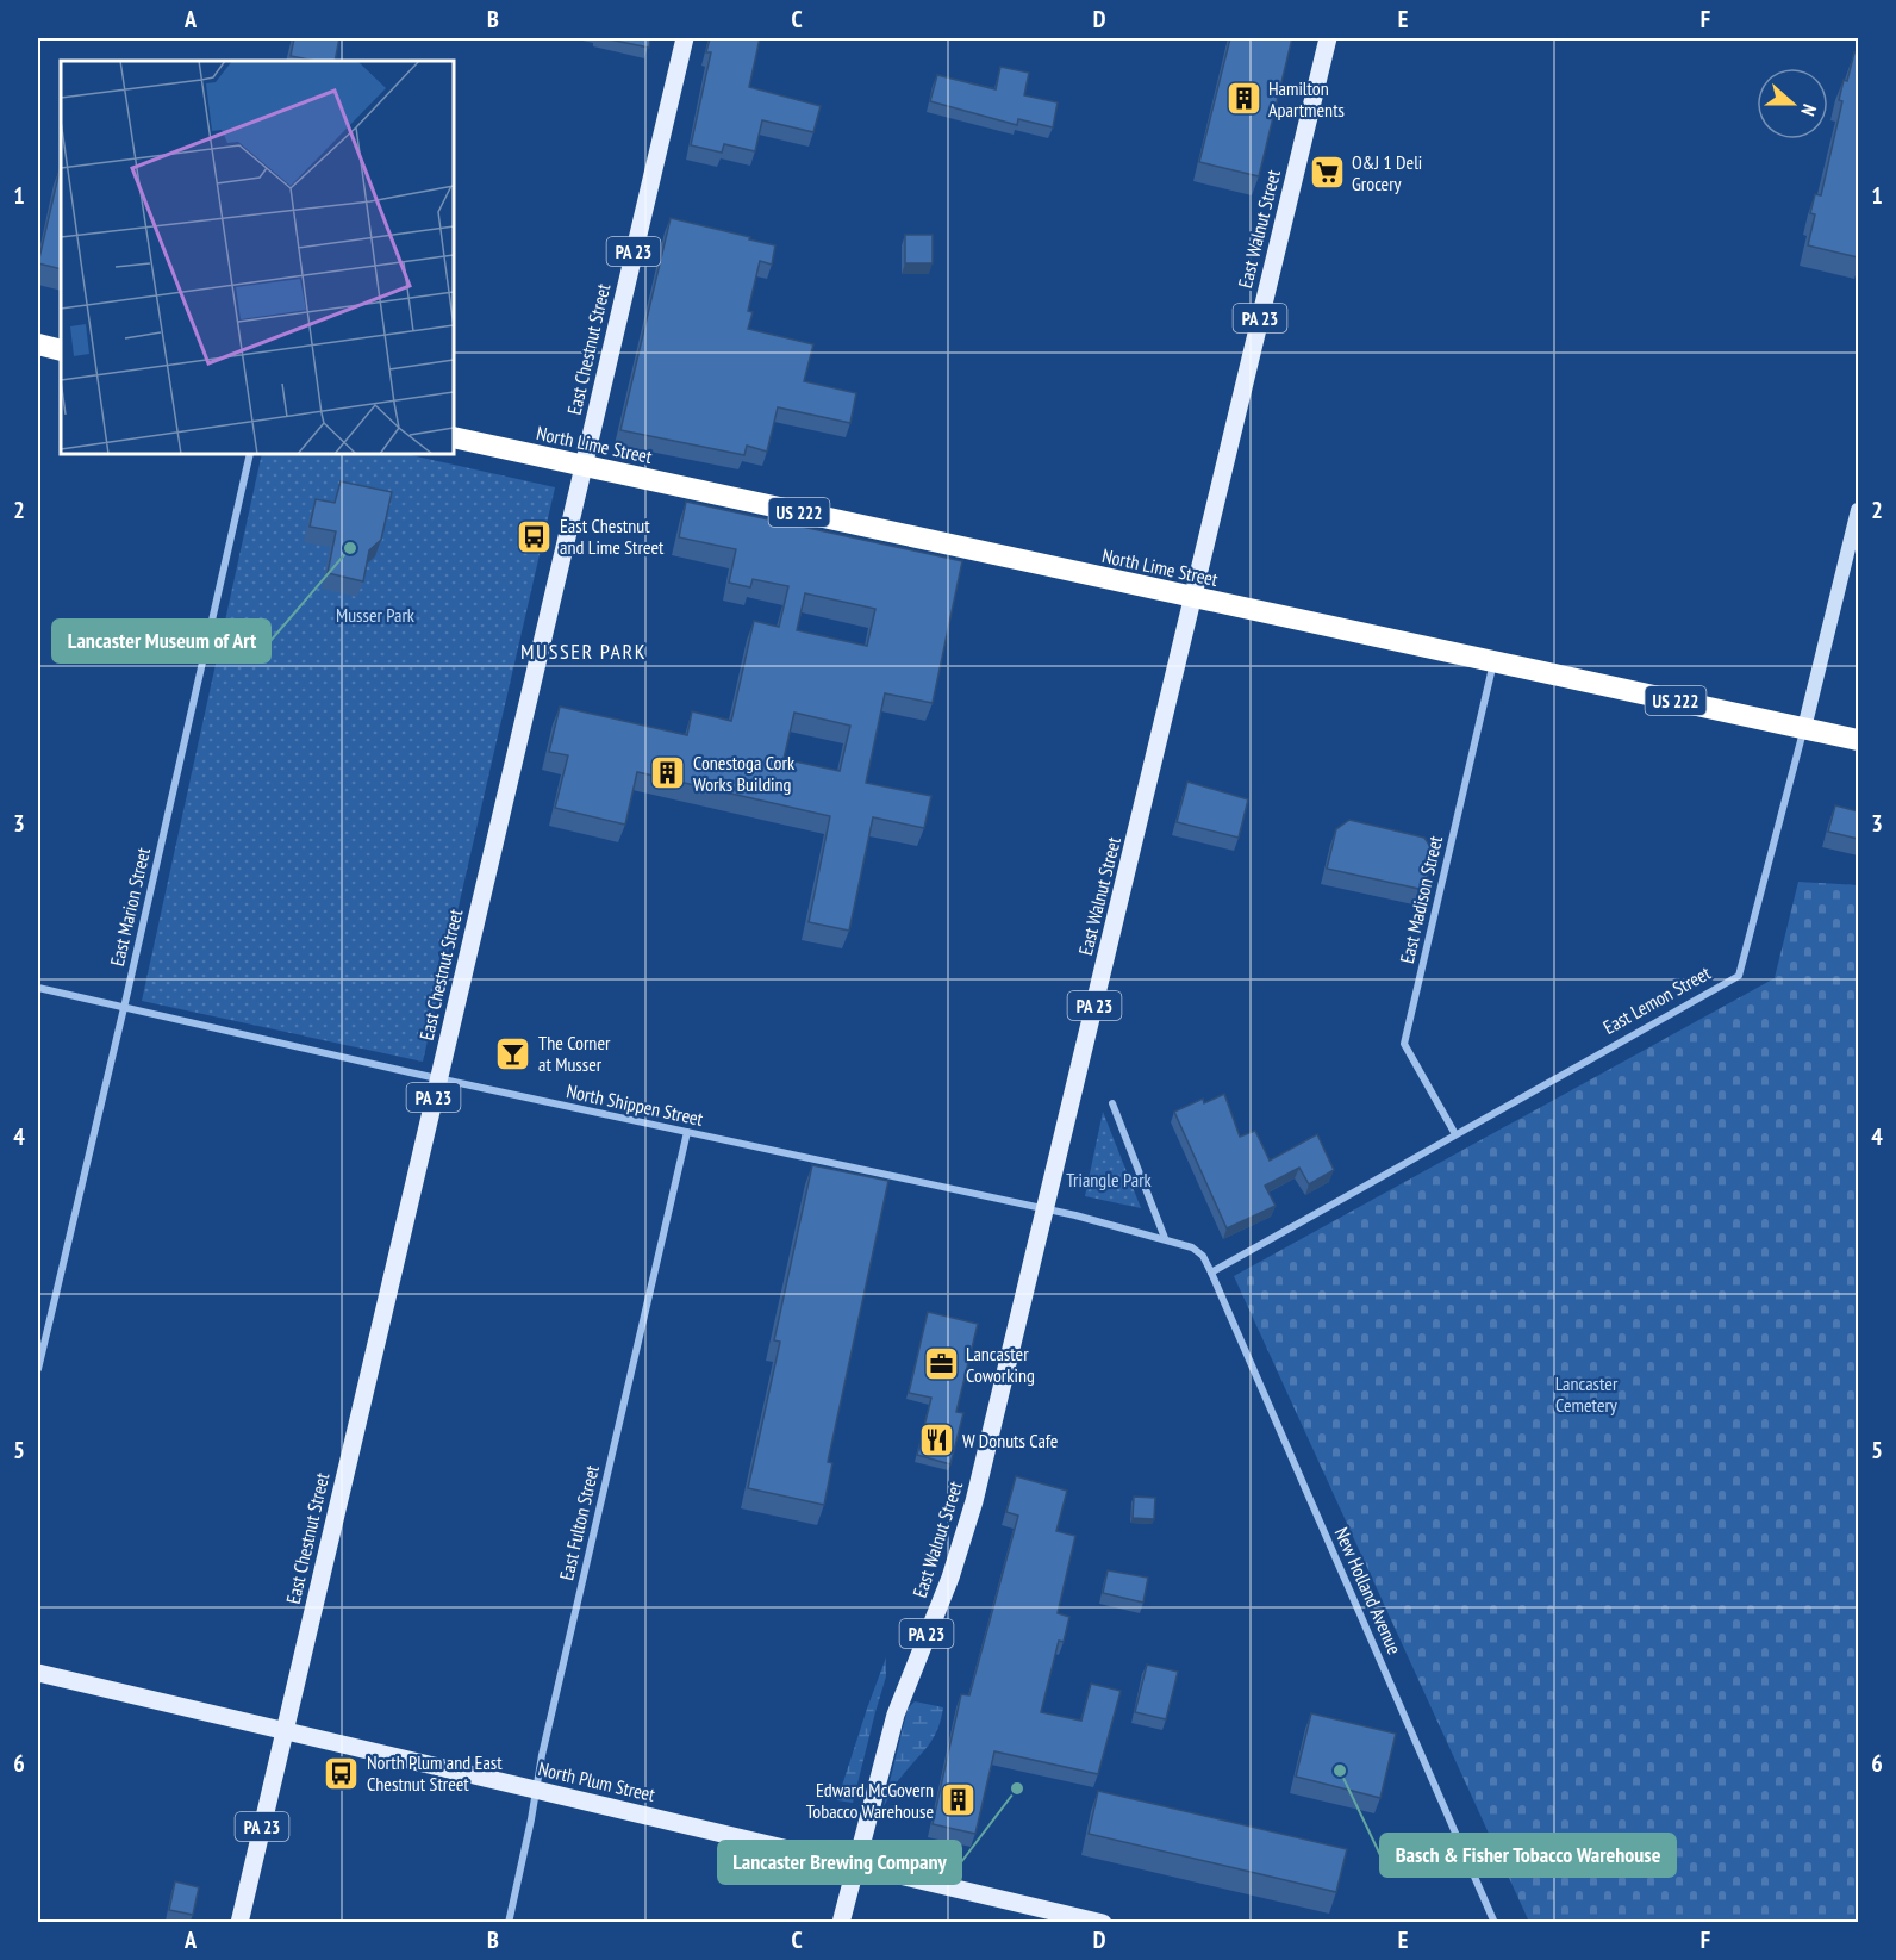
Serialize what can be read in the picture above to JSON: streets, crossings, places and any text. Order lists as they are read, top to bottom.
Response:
{
  "streets": {
    "highway": ["North Lime Street", "US 222"],
    "main road": [
      "East Walnut Street",
      "PA 23",
      "East Chestnut Street",
      "North Plum Street"
    ],
    "street": [
      "East Madison Street",
      "East Marion Street",
      "East Lemon Street",
      "North Shippen Street",
      "East Fulton Street",
      "New Holland Avenue"
    ]
  },
  "crossings": [
    ["East Walnut Street", "North Lime Street"],
    ["East Walnut Street", "North Shippen Street"],
    ["East Walnut Street", "North Plum Street"],
    ["East Chestnut Street", "North Lime Street"],
    ["East Chestnut Street", "North Shippen Street"],
    ["East Chestnut Street", "North Plum Street"],
    ["North Lime Street", "East Madison Street"],
    ["North Lime Street", "East Lemon Street"],
    ["East Madison Street", "East Lemon Street"],
    ["East Marion Street", "North Shippen Street"],
    ["East Lemon Street", "North Shippen Street"],
    ["East Lemon Street", "New Holland Avenue"],
    ["North Shippen Street", "East Fulton Street"],
    ["North Shippen Street", "New Holland Avenue"],
    ["East Fulton Street", "North Plum Street"]
  ],
  "districts": ["MUSSER PARK"],
  "parks": ["Musser Park", "Triangle Park", "Lancaster Cemetery"],
  "places": {
    "building": ["Hamilton Apartments", "Conestoga Cork Works Building", "Edward McGovern Tobacco Warehouse"],
    "supermarket": ["O&J 1 Deli Grocery"],
    "bus stop": ["East Chestnut and Lime Street", "North Plum and East Chestnut Street"],
    "other": ["Lancaster Museum of Art", "Basch & Fisher Tobacco Warehouse", "Lancaster Brewing Company"],
    "bar": ["The Corner at Musser"],
    "office": ["Lancaster Coworking"],
    "restaurant": ["W Donuts Cafe"]
  },
  "north": "right",
  "grid": {
    "columns": [
      "A",
      "B",
      "C",
      "D",
      "E",
      "F"
    ],
    "rows": [
      "1",
      "2",
      "3",
      "4",
      "5",
      "6"
    ]
  }
}
